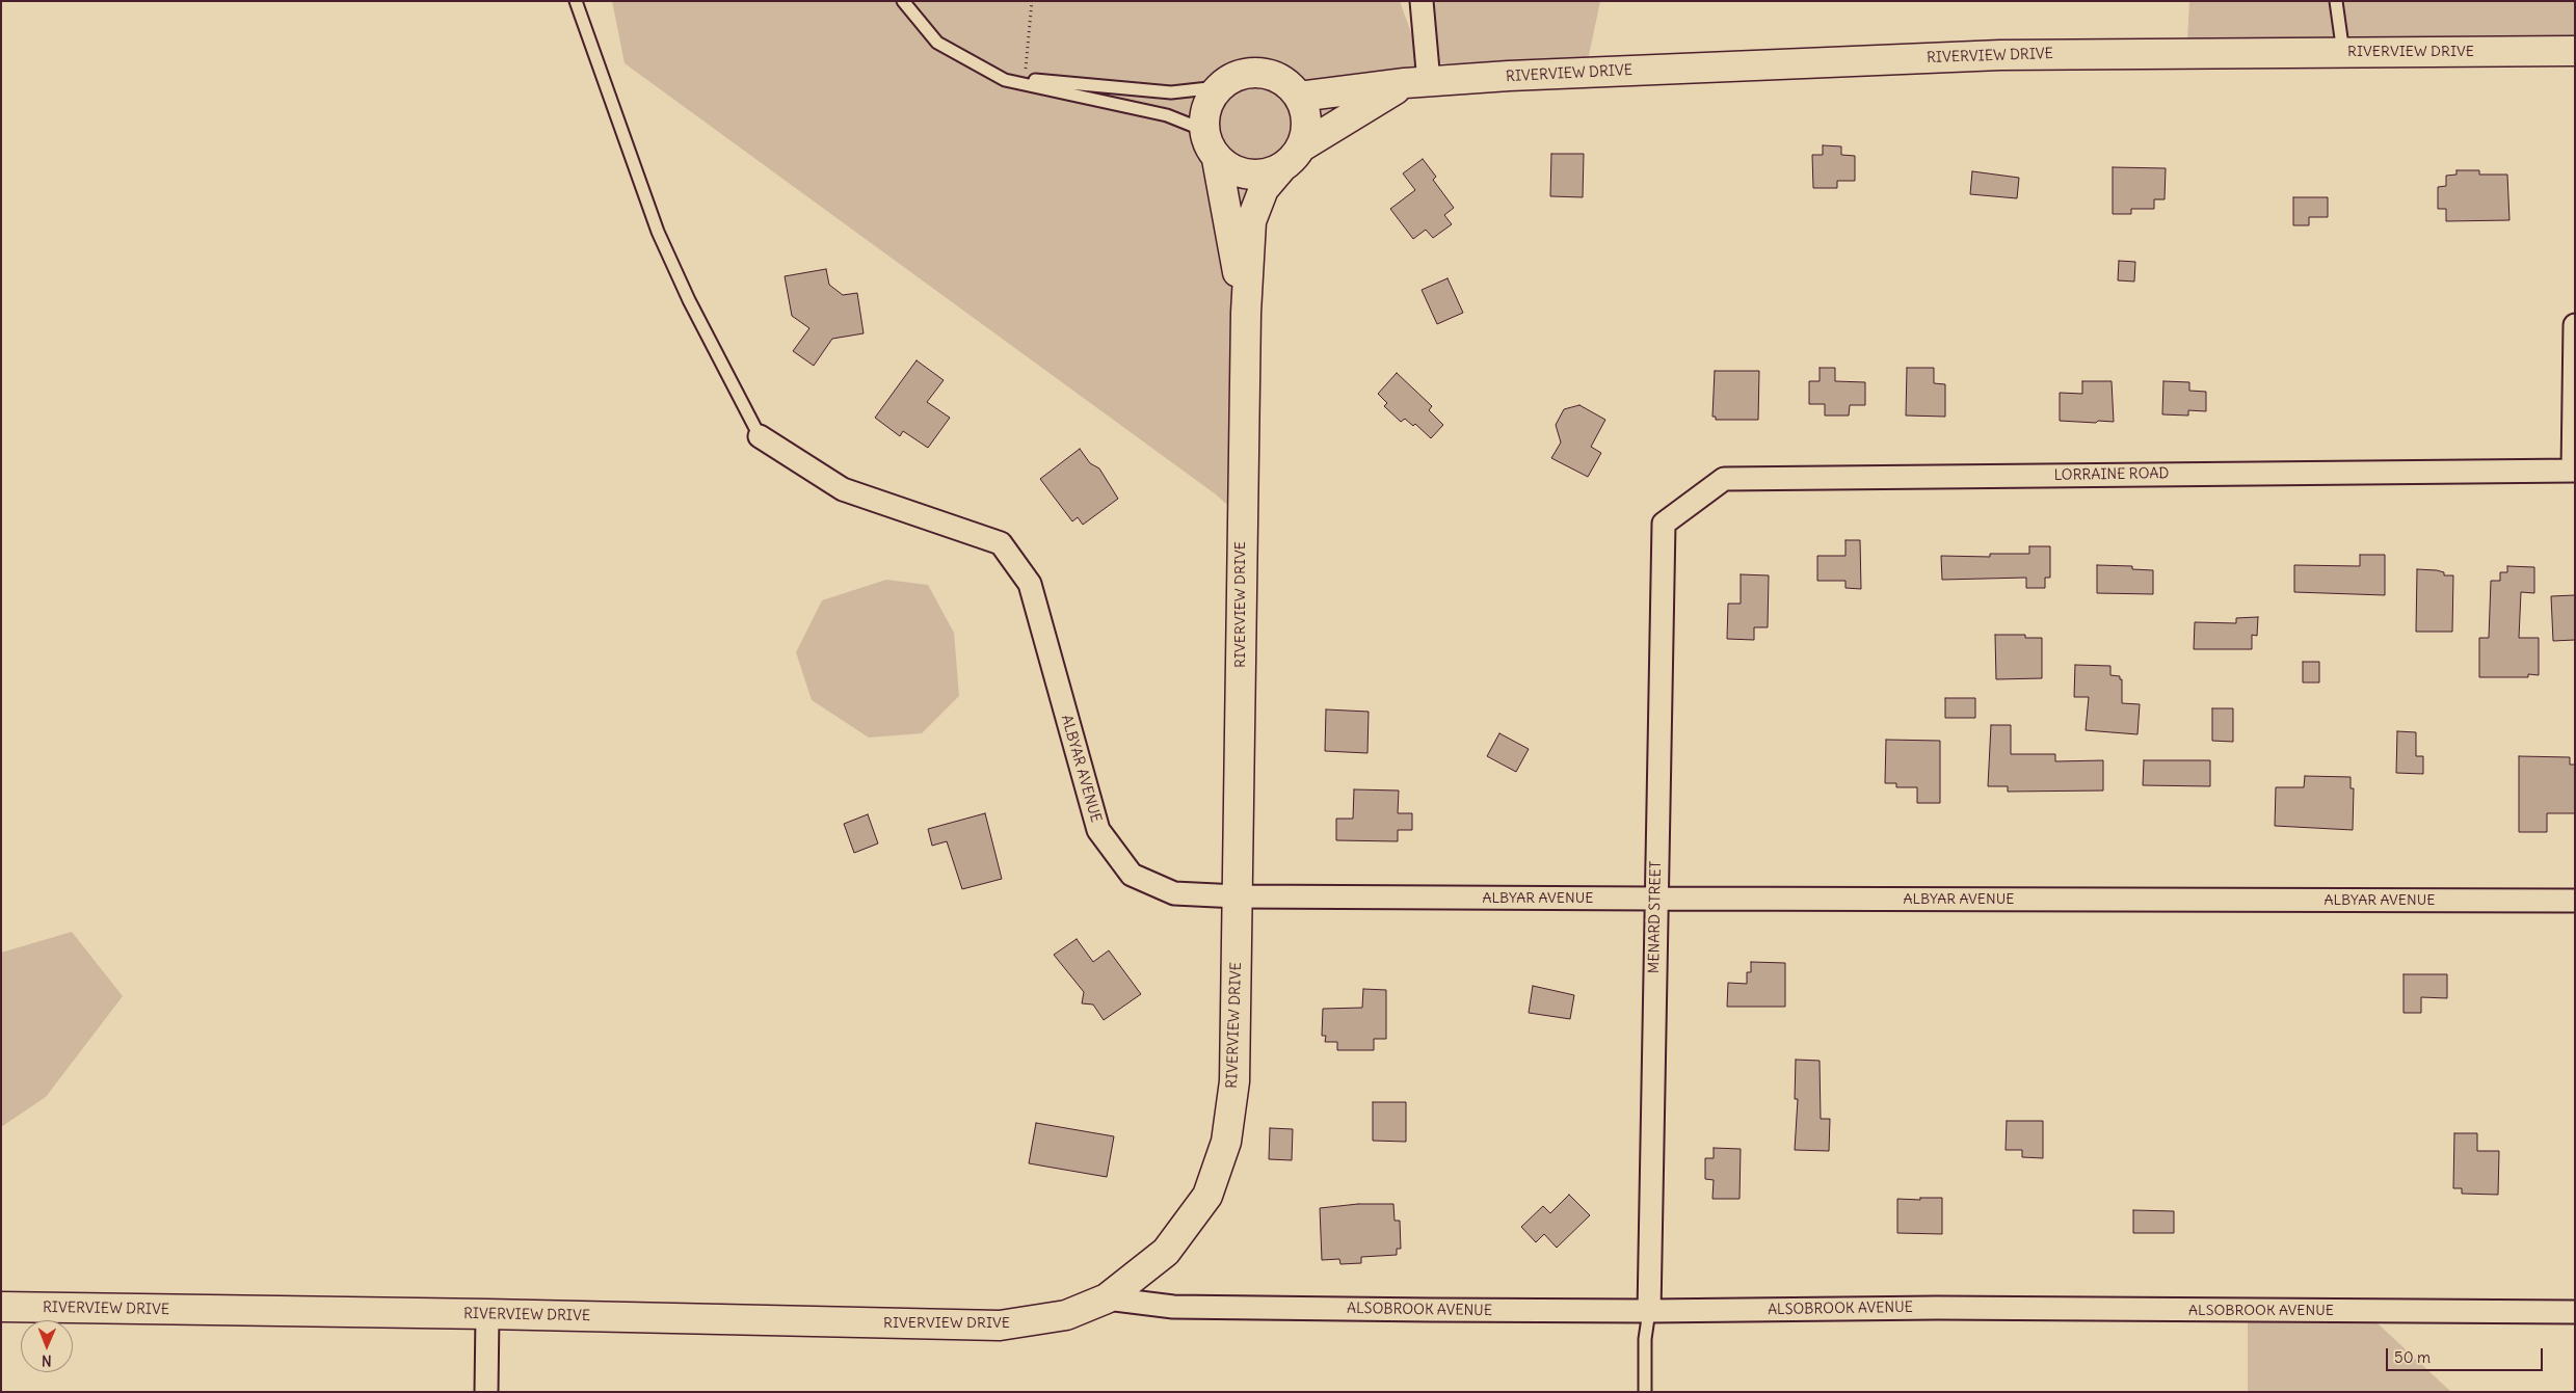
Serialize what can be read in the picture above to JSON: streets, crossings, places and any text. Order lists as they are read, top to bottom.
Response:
{
  "streets": {
    "street": [
      "RIVERVIEW DRIVE",
      "LORRAINE ROAD",
      "ALBYAR AVENUE",
      "MENARD STREET",
      "ALSOBROOK AVENUE"
    ]
  },
  "crossings": [
    ["RIVERVIEW DRIVE", "ALBYAR AVENUE"],
    ["RIVERVIEW DRIVE", "ALSOBROOK AVENUE"],
    ["LORRAINE ROAD", "MENARD STREET"],
    ["ALBYAR AVENUE", "MENARD STREET"],
    ["MENARD STREET", "ALSOBROOK AVENUE"]
  ],
  "scale_bar": "50 m",
  "north": "bottom"
}
